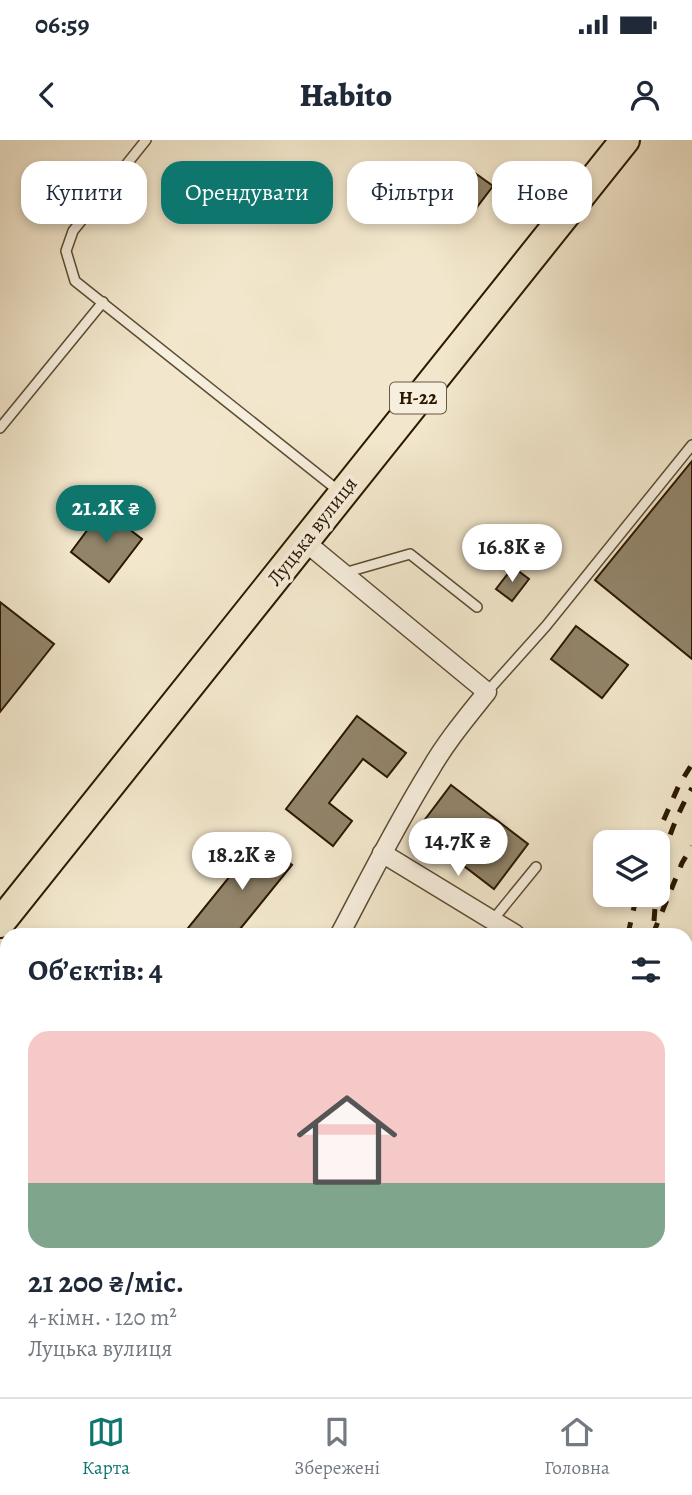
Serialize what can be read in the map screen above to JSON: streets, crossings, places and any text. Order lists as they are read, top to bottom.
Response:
{
  "streets": {
    "main road": ["Н-22", "Луцька вулиця"]
  },
  "page": {
    "status": "06:59",
    "header": "Habito",
    "chip": [
      "Купити",
      "Орендувати",
      "Фільтри",
      "Нове"
    ],
    "price": [
      "21.2K ₴",
      "16.8K ₴",
      "14.7K ₴",
      "18.2K ₴"
    ],
    "heading": "Об’єктів: 4",
    "list": [
      {
        "name": "21 200 ₴/міс.",
        "note": "4-кімн. · 120 m² · Луцька вулиця"
      }
    ],
    "tabs": ["Карта", "Збережені", "Головна"]
  }
}
